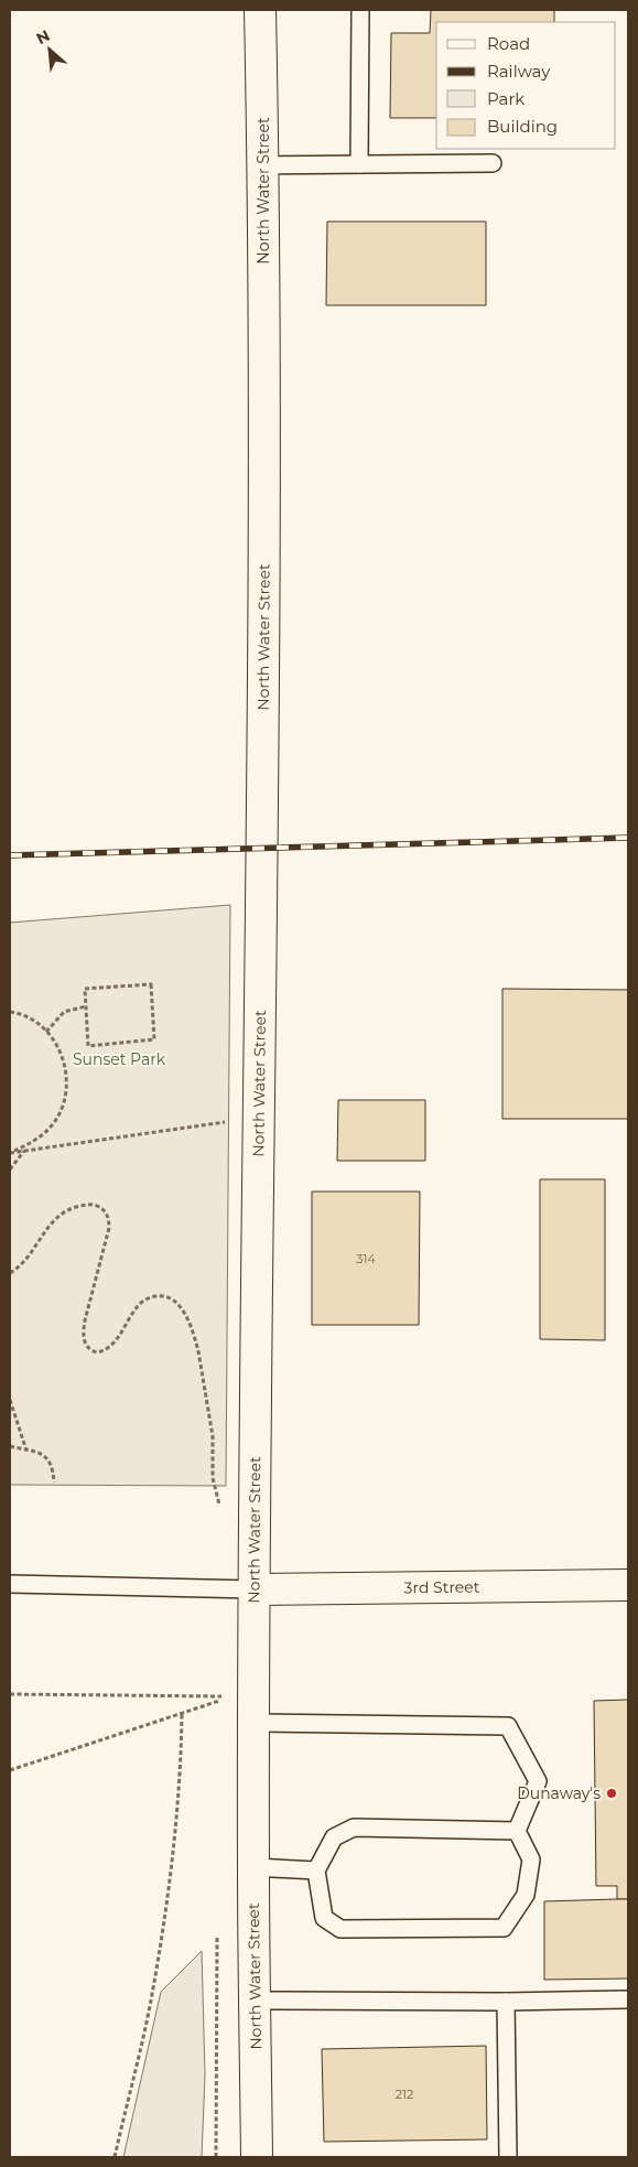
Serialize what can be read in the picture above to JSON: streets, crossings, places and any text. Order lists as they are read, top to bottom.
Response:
{
  "streets": {
    "street": ["North Water Street", "3rd Street"]
  },
  "crossings": [
    ["North Water Street", "3rd Street"]
  ],
  "parks": ["Sunset Park"],
  "places": ["Dunaway's"],
  "house_numbers": ["314", "212"],
  "legend": [
    "Road",
    "Railway",
    "Park",
    "Building"
  ],
  "north": "top left"
}
